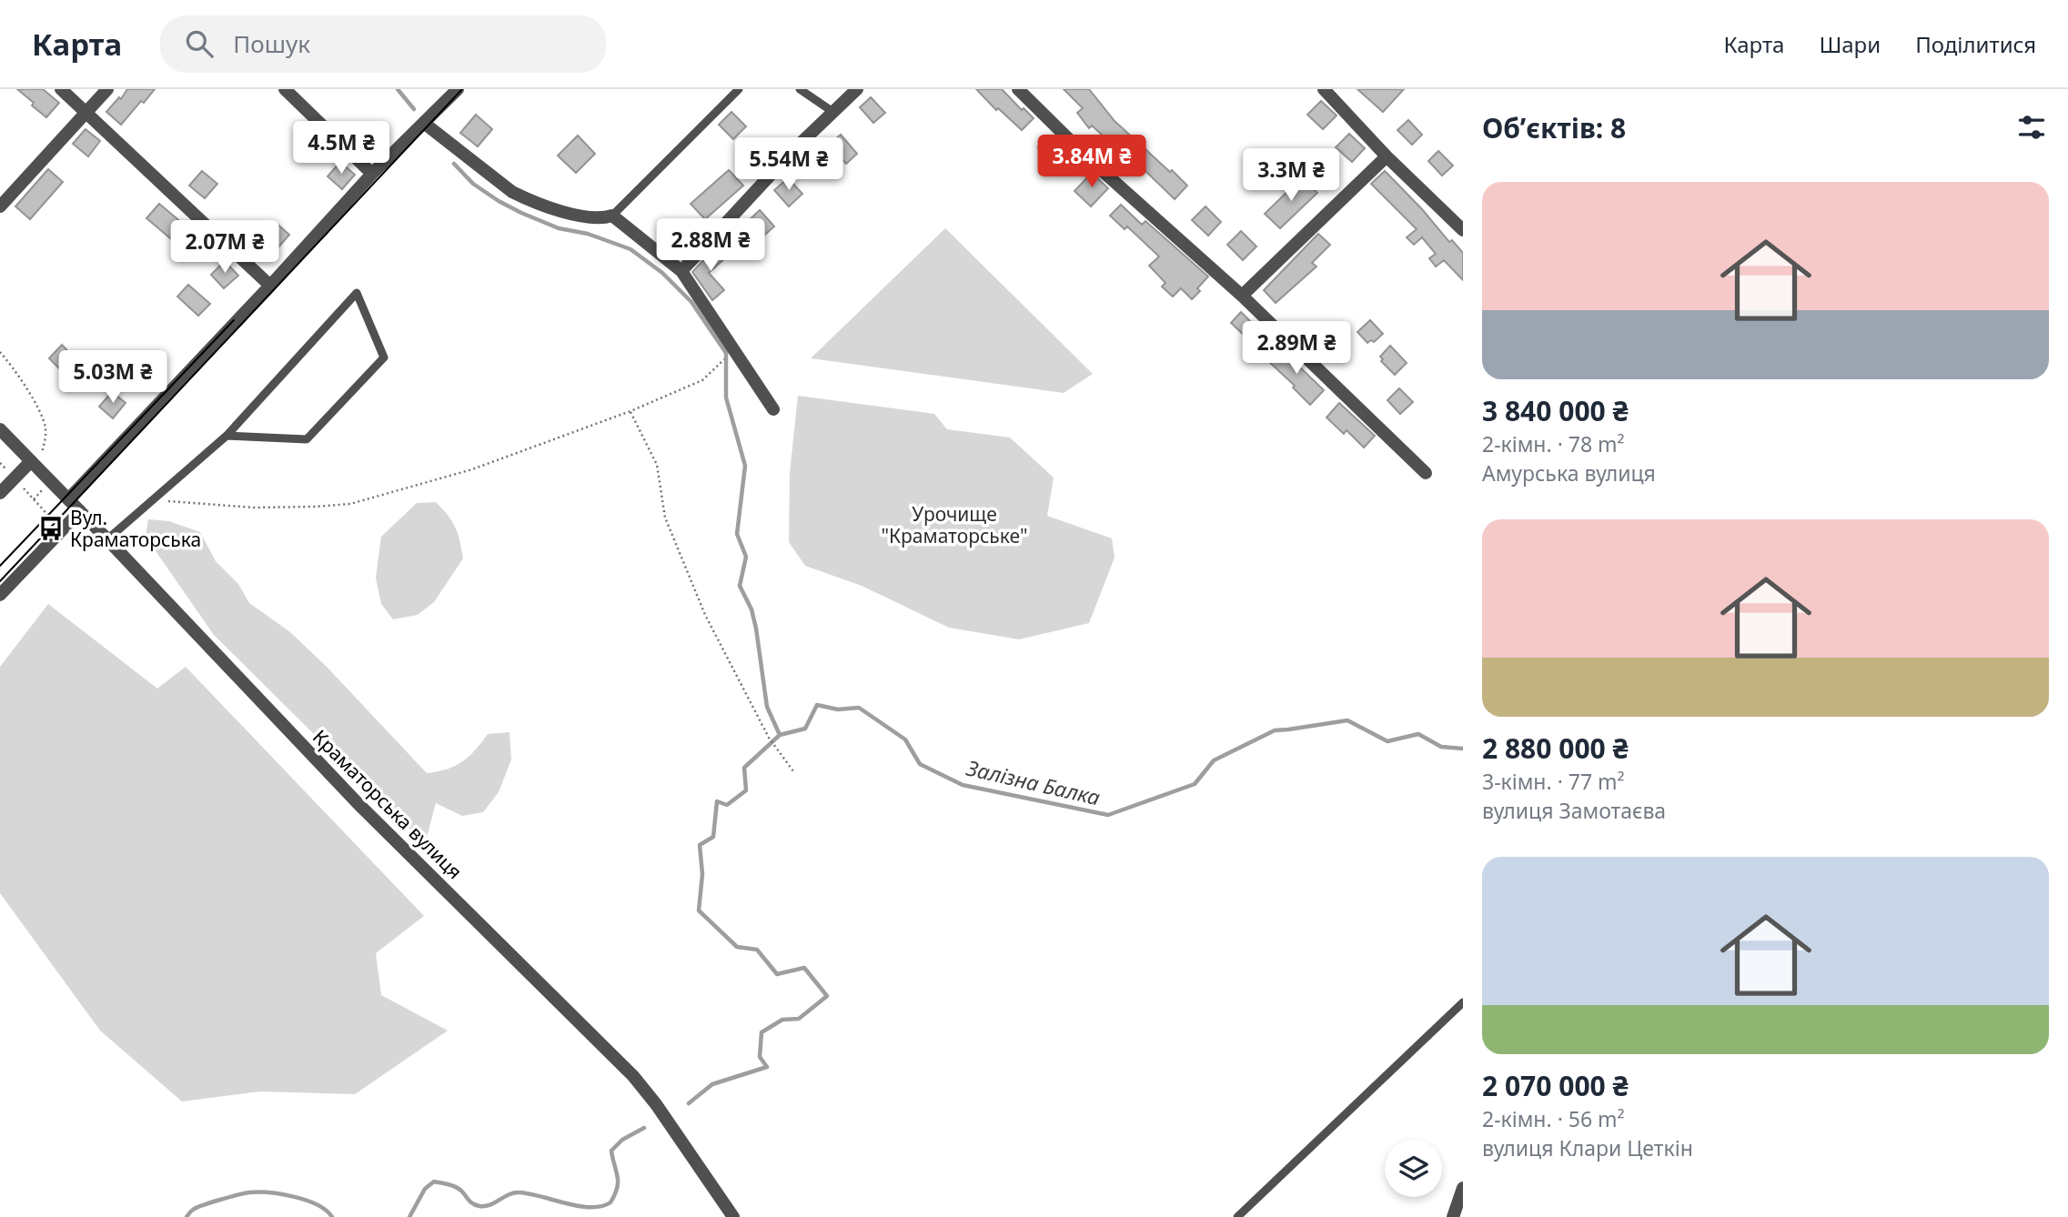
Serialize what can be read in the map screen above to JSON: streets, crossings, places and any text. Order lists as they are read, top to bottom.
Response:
{
  "streets": {
    "street": ["Краматорська вулиця"]
  },
  "water": ["Залізна Балка"],
  "parks": ["Урочище \"Краматорське\""],
  "places": {
    "bus stop": ["Вул. Краматорська"]
  },
  "page": {
    "header": "Карта",
    "search": "Пошук",
    "nav": ["Карта", "Шари", "Поділитися"],
    "heading": "Об’єктів: 8",
    "price": [
      "4.5M ₴",
      "3.84M ₴",
      "5.54M ₴",
      "3.3M ₴",
      "2.88M ₴",
      "2.07M ₴",
      "2.89M ₴",
      "5.03M ₴"
    ],
    "list": [
      {
        "name": "3 840 000 ₴",
        "note": "2-кімн. · 78 m² · Амурська вулиця"
      },
      {
        "name": "2 880 000 ₴",
        "note": "3-кімн. · 77 m² · вулиця Замотаєва"
      },
      {
        "name": "2 070 000 ₴",
        "note": "2-кімн. · 56 m² · вулиця Клари Цеткін"
      }
    ]
  }
}
